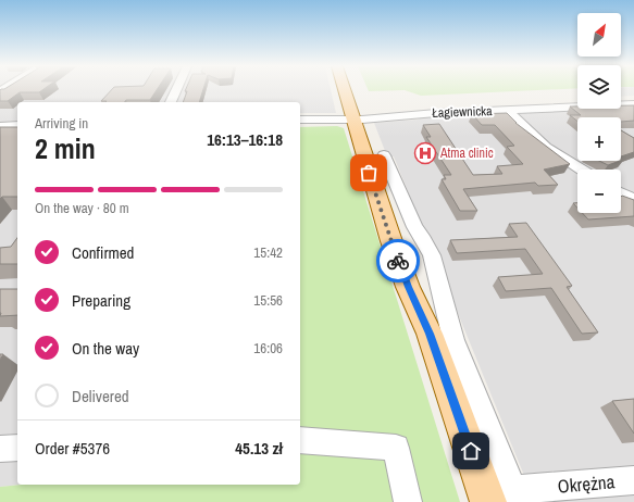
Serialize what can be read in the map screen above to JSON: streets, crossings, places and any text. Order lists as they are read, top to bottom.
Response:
{
  "streets": {
    "street": ["Łagiewnicka", "Okrężna"]
  },
  "places": {
    "hospital": ["Atma clinic"]
  },
  "north": "top right",
  "page": {
    "map_buttons": ["+", "−"],
    "heading": ["2 min", "Arriving in", "16:13–16:18"],
    "panel": ["Order #5376", "45.13 zł"],
    "bar": "On the way · 80 m",
    "list": [
      ["Confirmed", "15:42"],
      ["Preparing", "15:56"],
      ["On the way", "16:06"],
      "Delivered"
    ]
  }
}
